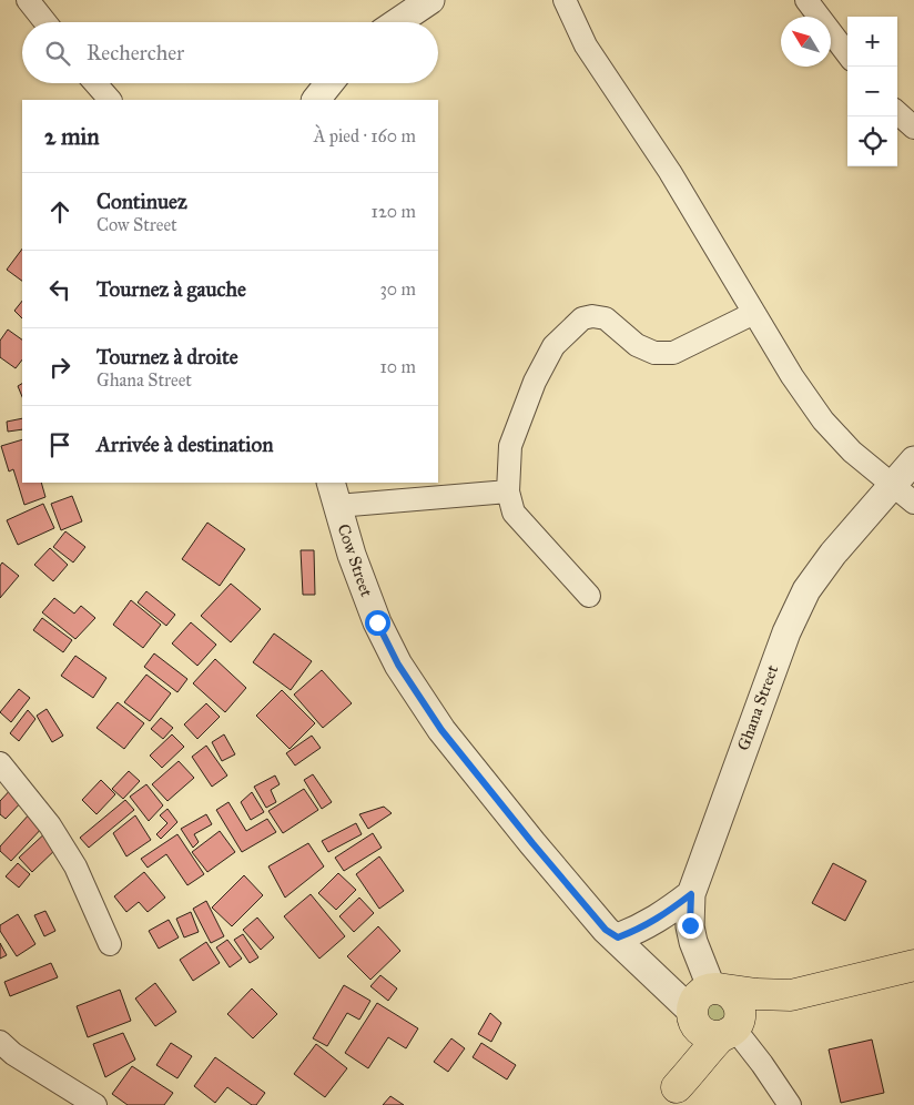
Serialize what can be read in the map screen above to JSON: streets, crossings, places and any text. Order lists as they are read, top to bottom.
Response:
{
  "streets": {
    "street": ["Cow Street", "Ghana Street"]
  },
  "crossings": [
    ["Cow Street", "Ghana Street"]
  ],
  "north": "top left",
  "page": {
    "map_buttons": ["+", "−"],
    "search": "Rechercher",
    "heading": ["2 min", "À pied · 160 m"],
    "list": [
      ["Continuez", "Cow Street", "120 m"],
      ["Tournez à gauche", "30 m"],
      ["Tournez à droite", "Ghana Street", "10 m"],
      "Arrivée à destination"
    ]
  }
}
